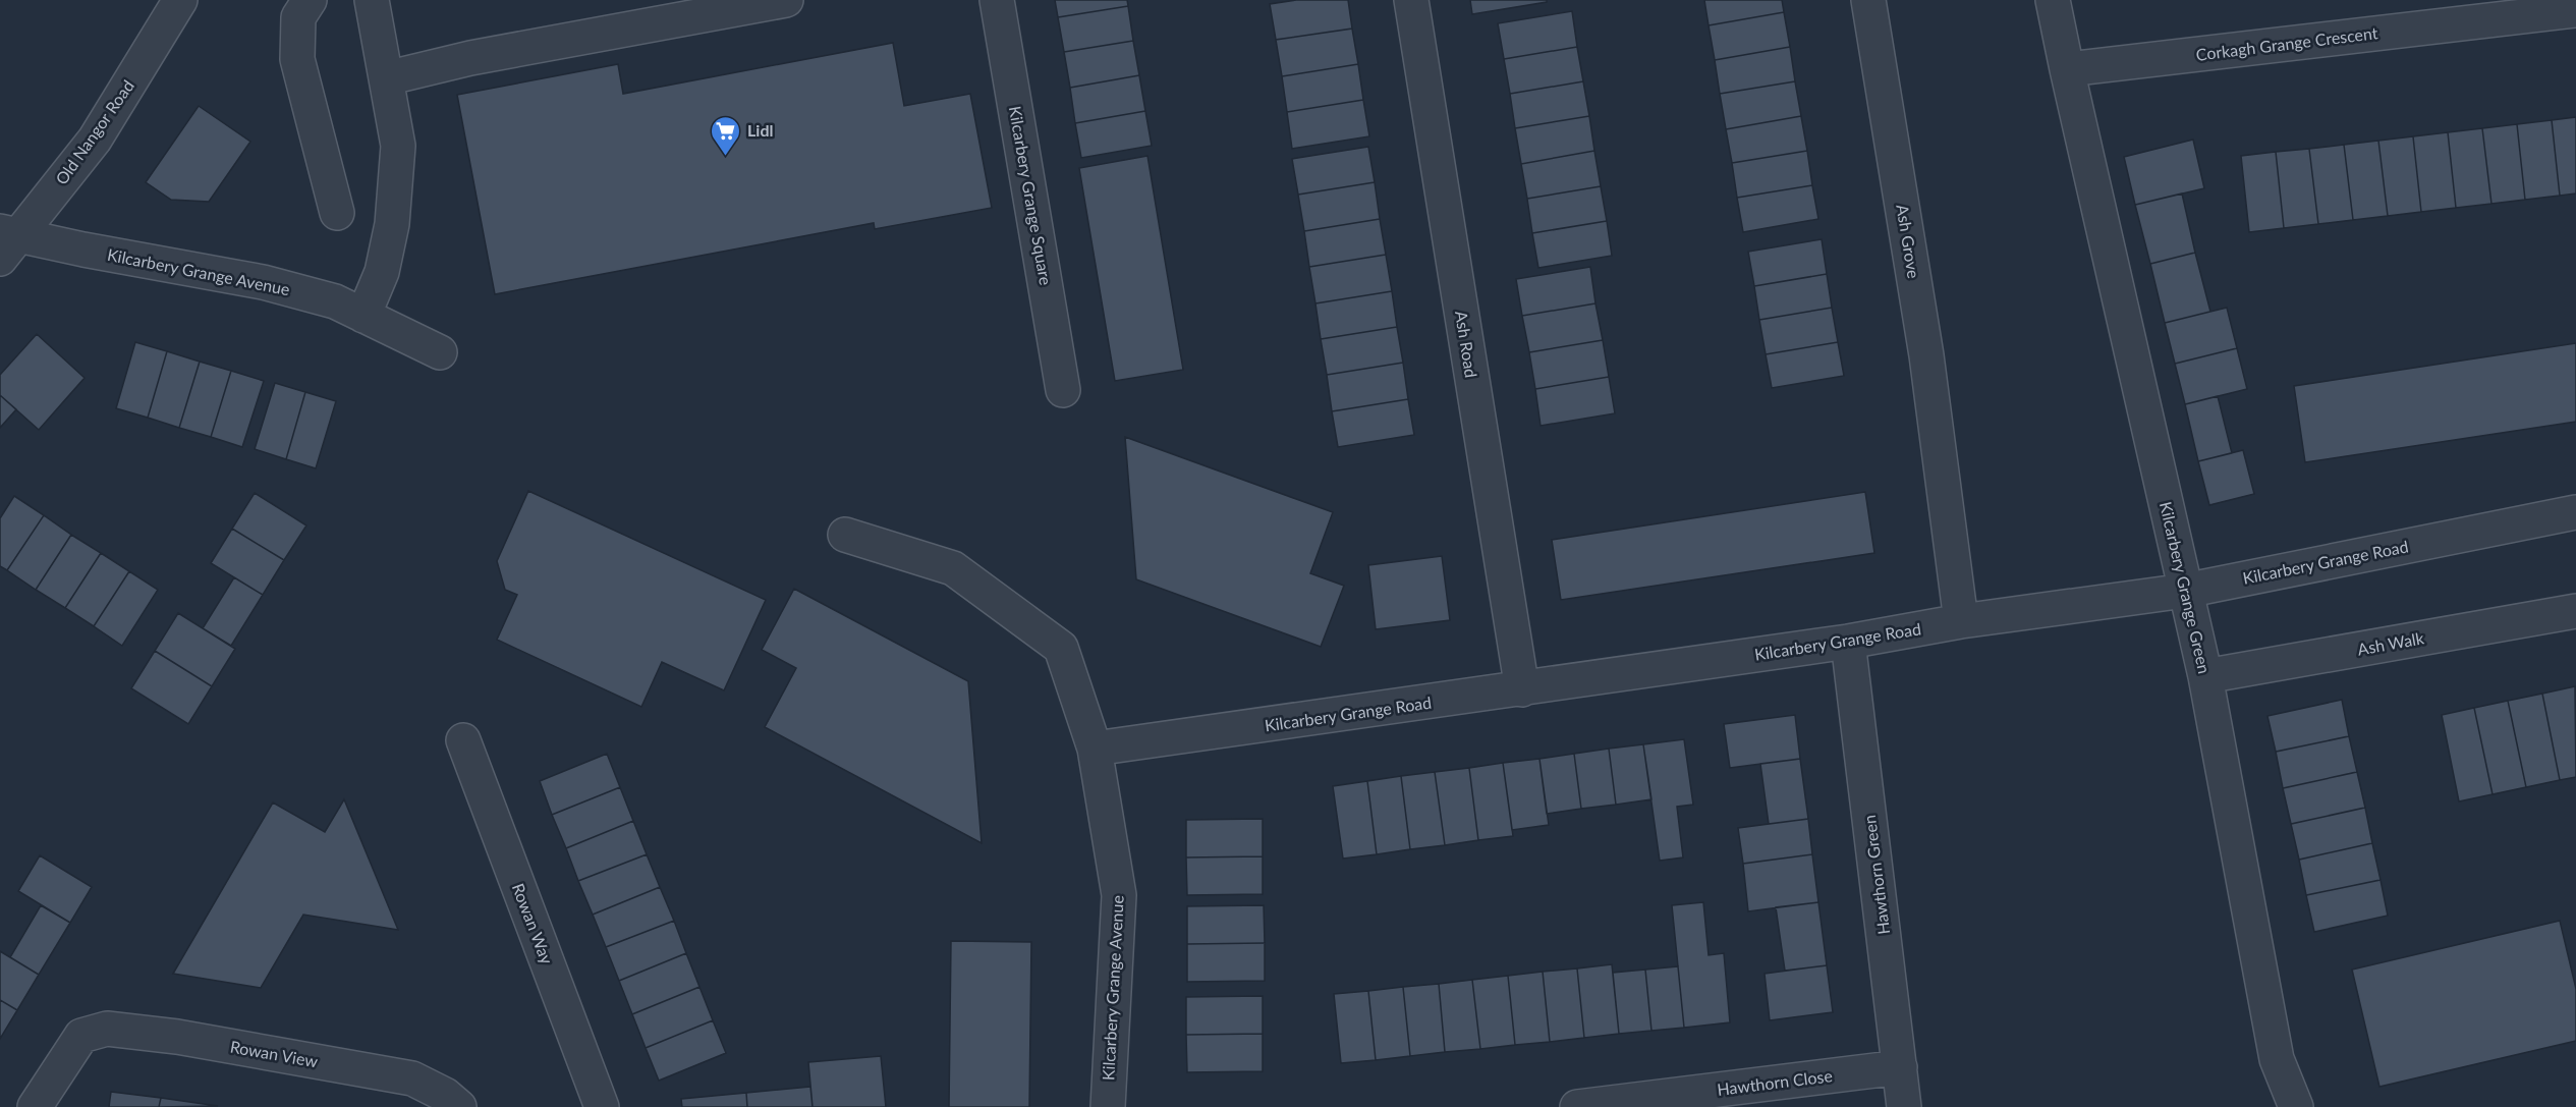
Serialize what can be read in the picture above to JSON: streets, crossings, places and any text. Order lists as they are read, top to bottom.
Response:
{
  "streets": {
    "street": [
      "Corkagh Grange Crescent",
      "Old Nangor Road",
      "Kilcarbery Grange Square",
      "Ash Grove",
      "Kilcarbery Grange Avenue",
      "Ash Road",
      "Kilcarbery Grange Road",
      "Kilcarbery Grange Green",
      "Ash Walk",
      "Hawthorn Green",
      "Rowan Way",
      "Rowan View",
      "Hawthorn Close"
    ]
  },
  "crossings": [
    ["Corkagh Grange Crescent", "Kilcarbery Grange Green"],
    ["Old Nangor Road", "Kilcarbery Grange Avenue"],
    ["Ash Grove", "Kilcarbery Grange Road"],
    ["Kilcarbery Grange Avenue", "Kilcarbery Grange Road"],
    ["Ash Road", "Kilcarbery Grange Road"],
    ["Kilcarbery Grange Road", "Kilcarbery Grange Green"],
    ["Kilcarbery Grange Road", "Hawthorn Green"],
    ["Kilcarbery Grange Green", "Ash Walk"],
    ["Hawthorn Green", "Hawthorn Close"]
  ],
  "places": {
    "supermarket": ["Lidl"]
  }
}
